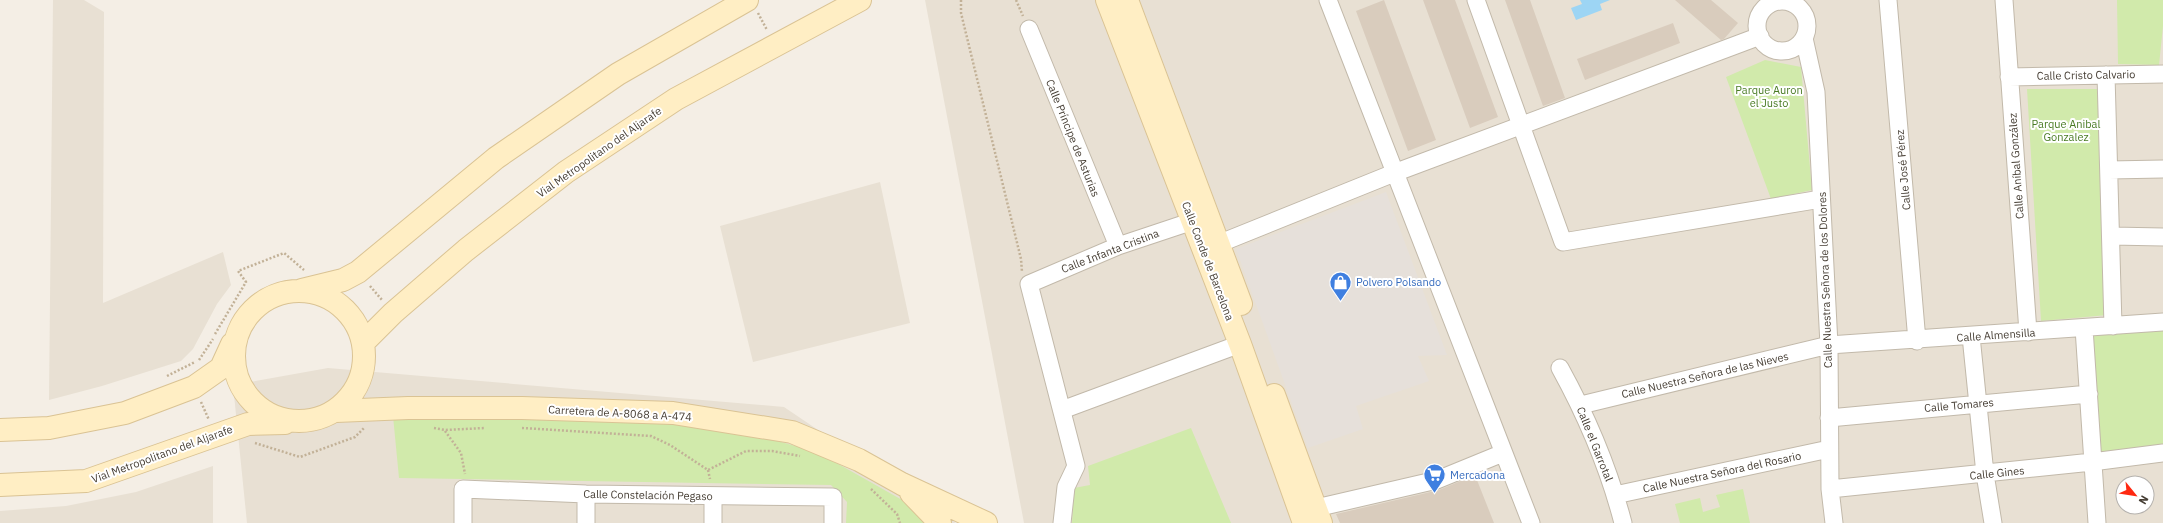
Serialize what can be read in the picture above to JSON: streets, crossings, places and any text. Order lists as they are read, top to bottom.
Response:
{
  "streets": {
    "main road": ["Vial Metropolitano del Aljarafe", "Calle Conde de Barcelona", "Carretera de A-8068 a A-474"],
    "street": [
      "Calle Cristo Calvario",
      "Calle Príncipe de Asturias",
      "Calle Aníbal González",
      "Calle José Pérez",
      "Calle Infanta Cristina",
      "Calle Nuestra Señora de los Dolores",
      "Calle Almensilla",
      "Calle Nuestra Señora de las Nieves",
      "Calle Tomares",
      "Calle el Garrotal",
      "Calle Nuestra Señora del Rosario",
      "Calle Gines",
      "Calle Constelación Pegaso"
    ]
  },
  "crossings": [
    ["Calle Cristo Calvario", "Calle Aníbal González"],
    ["Calle Príncipe de Asturias", "Calle Infanta Cristina"],
    ["Vial Metropolitano del Aljarafe", "Carretera de A-8068 a A-474"],
    ["Calle Aníbal González", "Calle Almensilla"],
    ["Calle José Pérez", "Calle Almensilla"],
    ["Calle Infanta Cristina", "Calle Conde de Barcelona"],
    ["Calle Nuestra Señora de los Dolores", "Calle Almensilla"],
    ["Calle Nuestra Señora de los Dolores", "Calle Nuestra Señora de las Nieves"],
    ["Calle Nuestra Señora de los Dolores", "Calle Tomares"],
    ["Calle Nuestra Señora de los Dolores", "Calle Nuestra Señora del Rosario"],
    ["Calle Nuestra Señora de los Dolores", "Calle Gines"],
    ["Calle Almensilla", "Calle Nuestra Señora de las Nieves"],
    ["Calle Nuestra Señora de las Nieves", "Calle el Garrotal"],
    ["Calle el Garrotal", "Calle Nuestra Señora del Rosario"]
  ],
  "parks": ["Parque Auron el Justo", "Parque Anibal Gonzalez"],
  "places": {
    "shop": ["Polvero Polsando"],
    "supermarket": ["Mercadona"]
  },
  "north": "bottom right"
}
